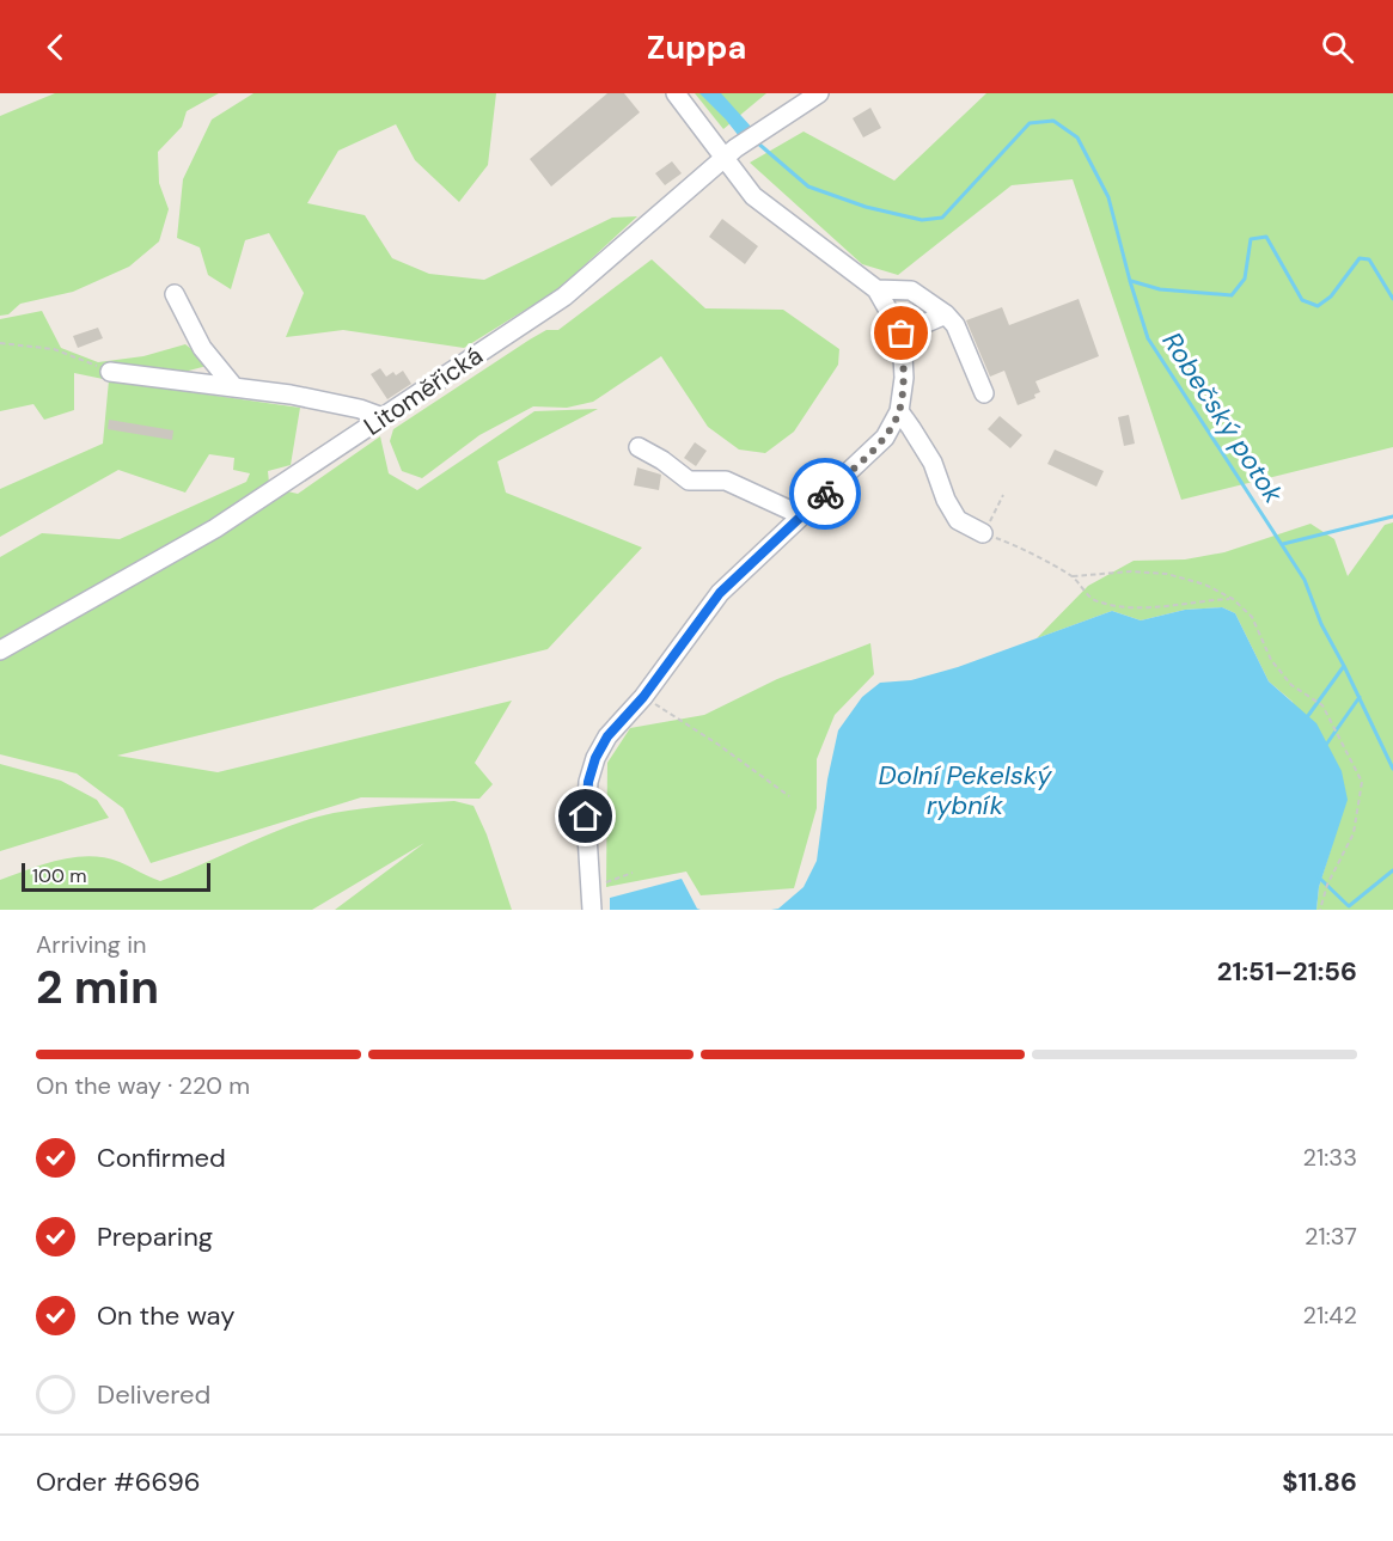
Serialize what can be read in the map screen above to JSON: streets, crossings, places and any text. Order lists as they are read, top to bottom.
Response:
{
  "streets": {
    "street": ["Litoměřická"]
  },
  "water": ["Robečský potok", "Dolní Pekelský rybník"],
  "scale_bar": "100 m",
  "page": {
    "header": "Zuppa",
    "scale": "100 m",
    "heading": ["2 min", "Arriving in", "21:51–21:56"],
    "panel": ["Order #6696", "$11.86"],
    "bar": "On the way · 220 m",
    "list": [
      ["Confirmed", "21:33"],
      ["Preparing", "21:37"],
      ["On the way", "21:42"],
      "Delivered"
    ]
  }
}
